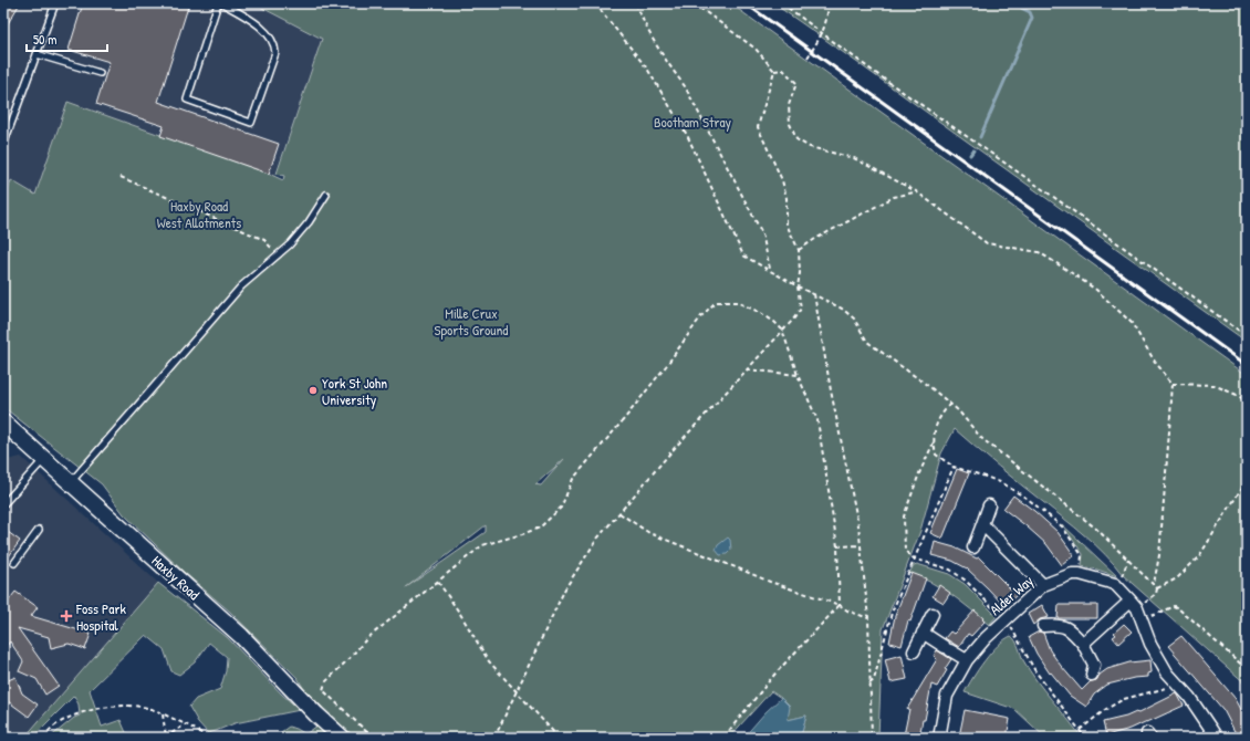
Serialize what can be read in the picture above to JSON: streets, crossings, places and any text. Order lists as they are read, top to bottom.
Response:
{
  "streets": {
    "street": ["Haxby Road", "Alder Way"]
  },
  "parks": ["Bootham Stray", "Haxby Road West Allotments", "Mille Crux Sports Ground"],
  "places": {
    "other": ["York St John University"],
    "health": ["Foss Park Hospital"]
  },
  "scale_bar": "50 m"
}
